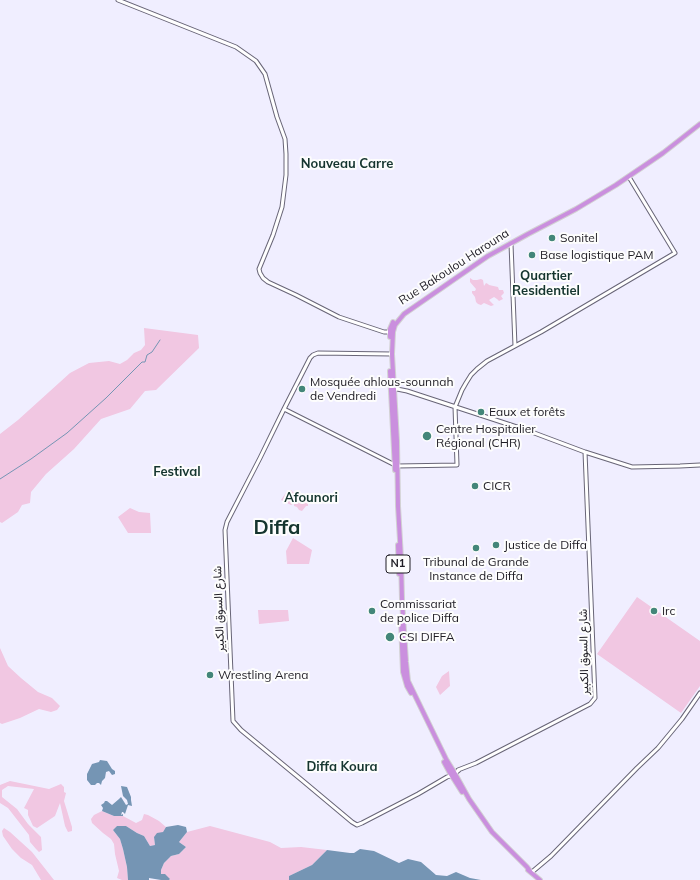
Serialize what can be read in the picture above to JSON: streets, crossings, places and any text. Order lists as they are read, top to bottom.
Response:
{
  "streets": {
    "highway": ["Rue Bakoulou Harouna", "N1"],
    "street": ["شارع السوق الكبير"]
  },
  "crossings": [
    ["Rue Bakoulou Harouna", "N1"],
    ["Rue Bakoulou Harouna", "شارع السوق الكبير"],
    ["N1", "شارع السوق الكبير"]
  ],
  "districts": [
    "Nouveau Carre",
    "Quartier Residentiel",
    "Festival",
    "Afounori",
    "Diffa",
    "Diffa Koura"
  ],
  "places": [
    "Sonitel",
    "Base logistique PAM",
    "Mosquée ahlous-sounnah de Vendredi",
    "Eaux et forêts",
    "Centre Hospitalier Régional (CHR)",
    "CICR",
    "Justice de Diffa",
    "Tribunal de Grande Instance de Diffa",
    "Commissariat de police Diffa",
    "Irc",
    "CSI DIFFA",
    "Wrestling Arena"
  ]
}
